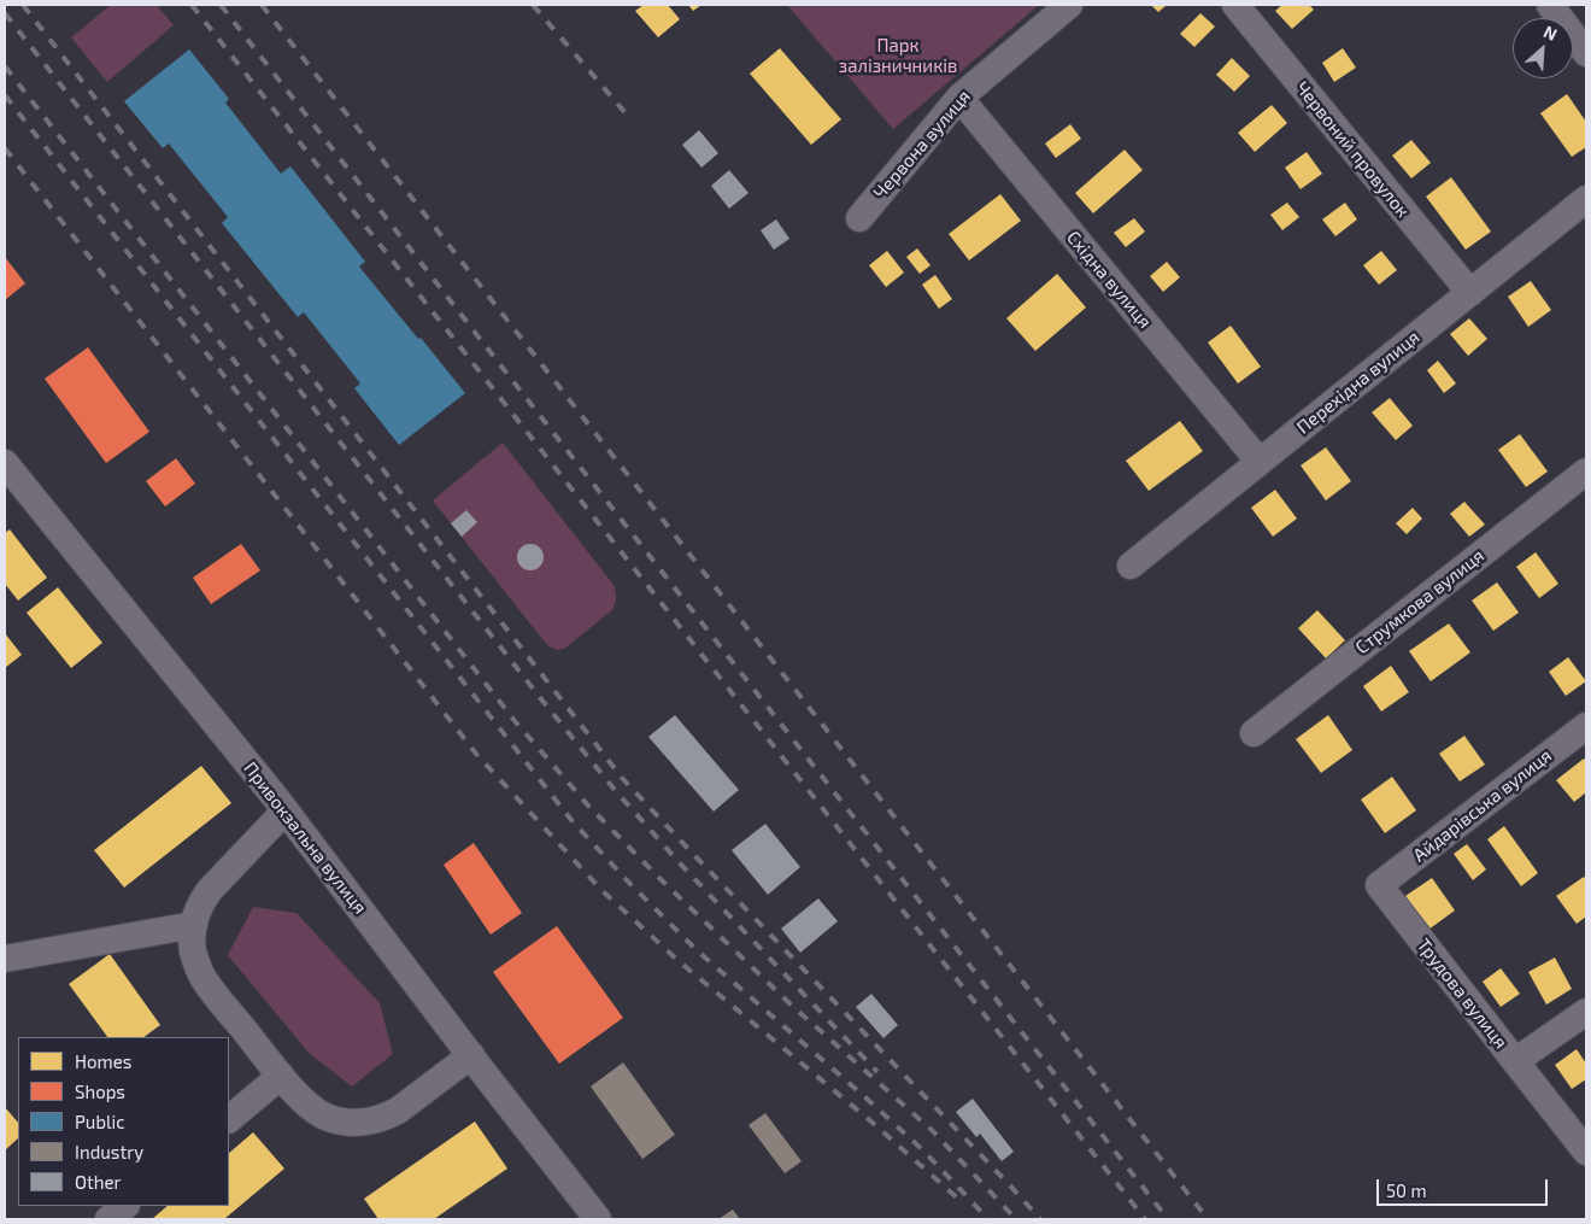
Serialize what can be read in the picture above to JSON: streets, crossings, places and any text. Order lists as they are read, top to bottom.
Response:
{
  "streets": {
    "street": [
      "Червона вулиця",
      "Червоний провулок",
      "Східна вулиця",
      "Перехідна вулиця",
      "Струмкова вулиця",
      "Айдарівська вулиця",
      "Привокзальна вулиця",
      "Трудова вулиця"
    ]
  },
  "crossings": [
    ["Червона вулиця", "Східна вулиця"],
    ["Червоний провулок", "Перехідна вулиця"],
    ["Східна вулиця", "Перехідна вулиця"],
    ["Айдарівська вулиця", "Трудова вулиця"]
  ],
  "parks": ["Парк залізничників"],
  "legend": [
    "Homes",
    "Shops",
    "Public",
    "Industry",
    "Other"
  ],
  "scale_bar": "50 m",
  "north": "top right"
}
